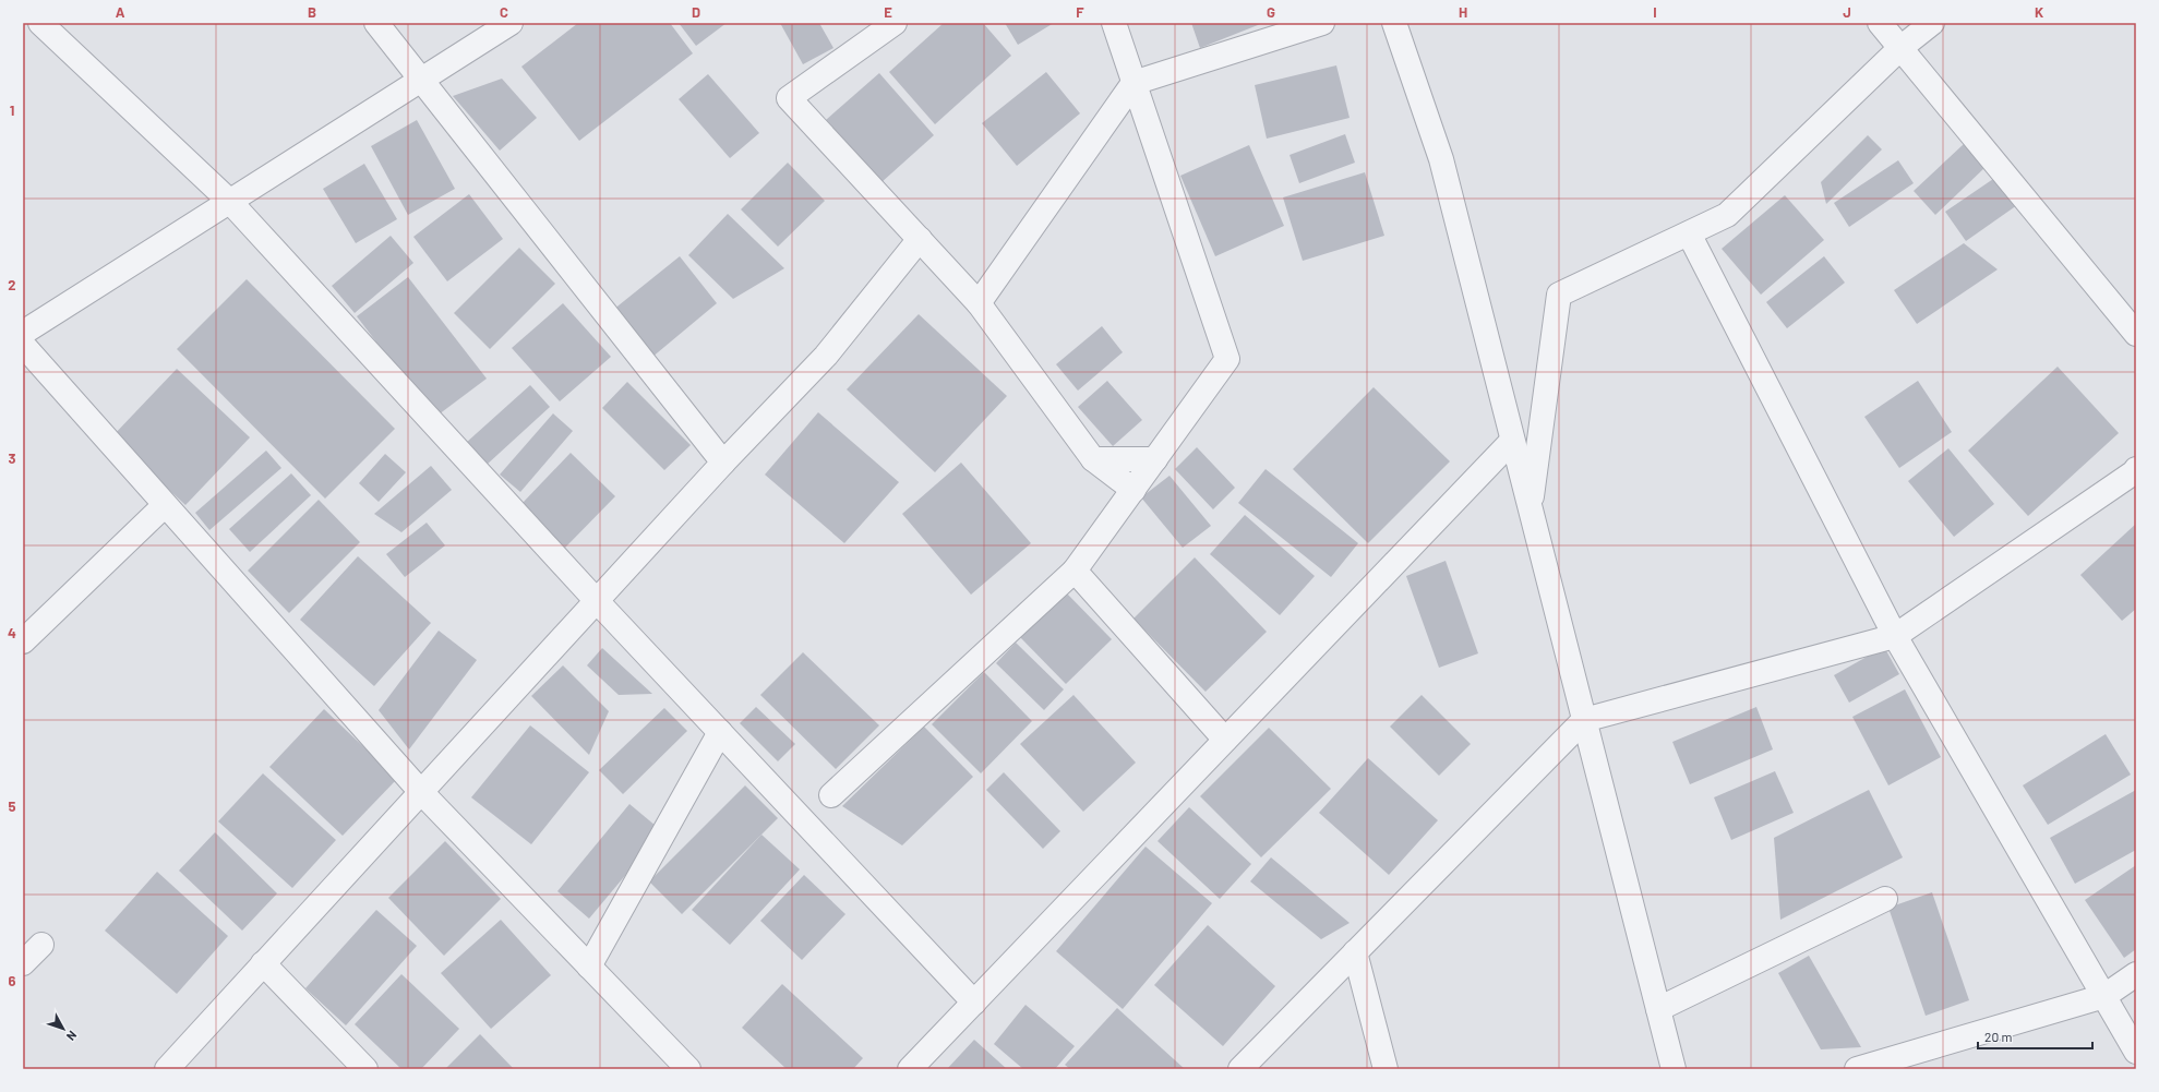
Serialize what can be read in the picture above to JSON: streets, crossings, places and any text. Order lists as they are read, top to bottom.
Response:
{
  "scale_bar": "20 m",
  "north": "bottom right",
  "grid": {
    "columns": [
      "A",
      "B",
      "C",
      "D",
      "E",
      "F",
      "G",
      "H",
      "I",
      "J",
      "K"
    ],
    "rows": [
      "1",
      "2",
      "3",
      "4",
      "5",
      "6"
    ]
  }
}
